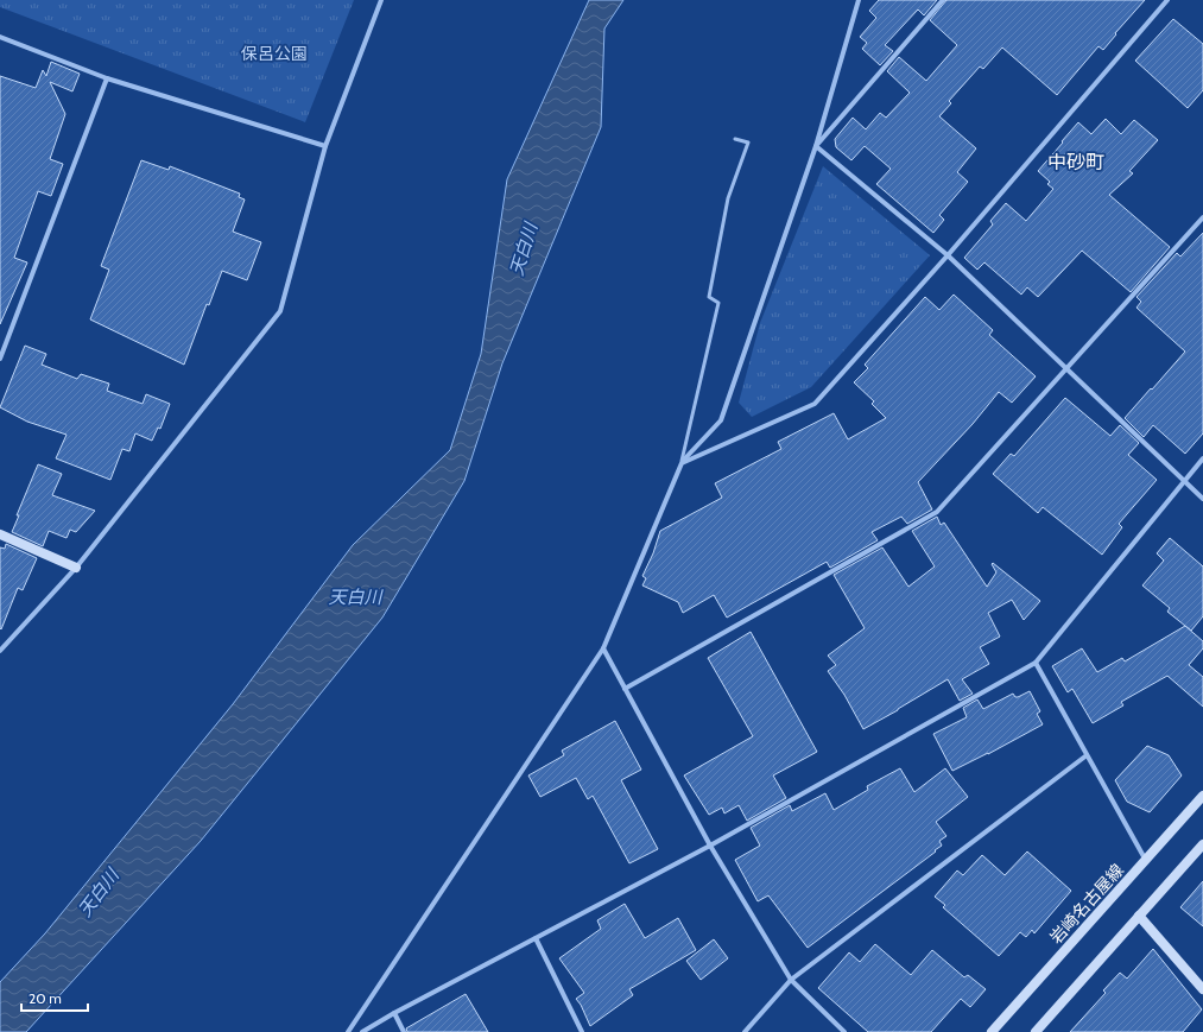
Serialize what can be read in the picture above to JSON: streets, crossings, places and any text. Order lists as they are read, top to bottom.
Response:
{
  "streets": {
    "main road": ["岩崎名古屋線"]
  },
  "districts": ["中砂町"],
  "water": ["天白川"],
  "parks": ["保呂公園"],
  "scale_bar": "20 m"
}
